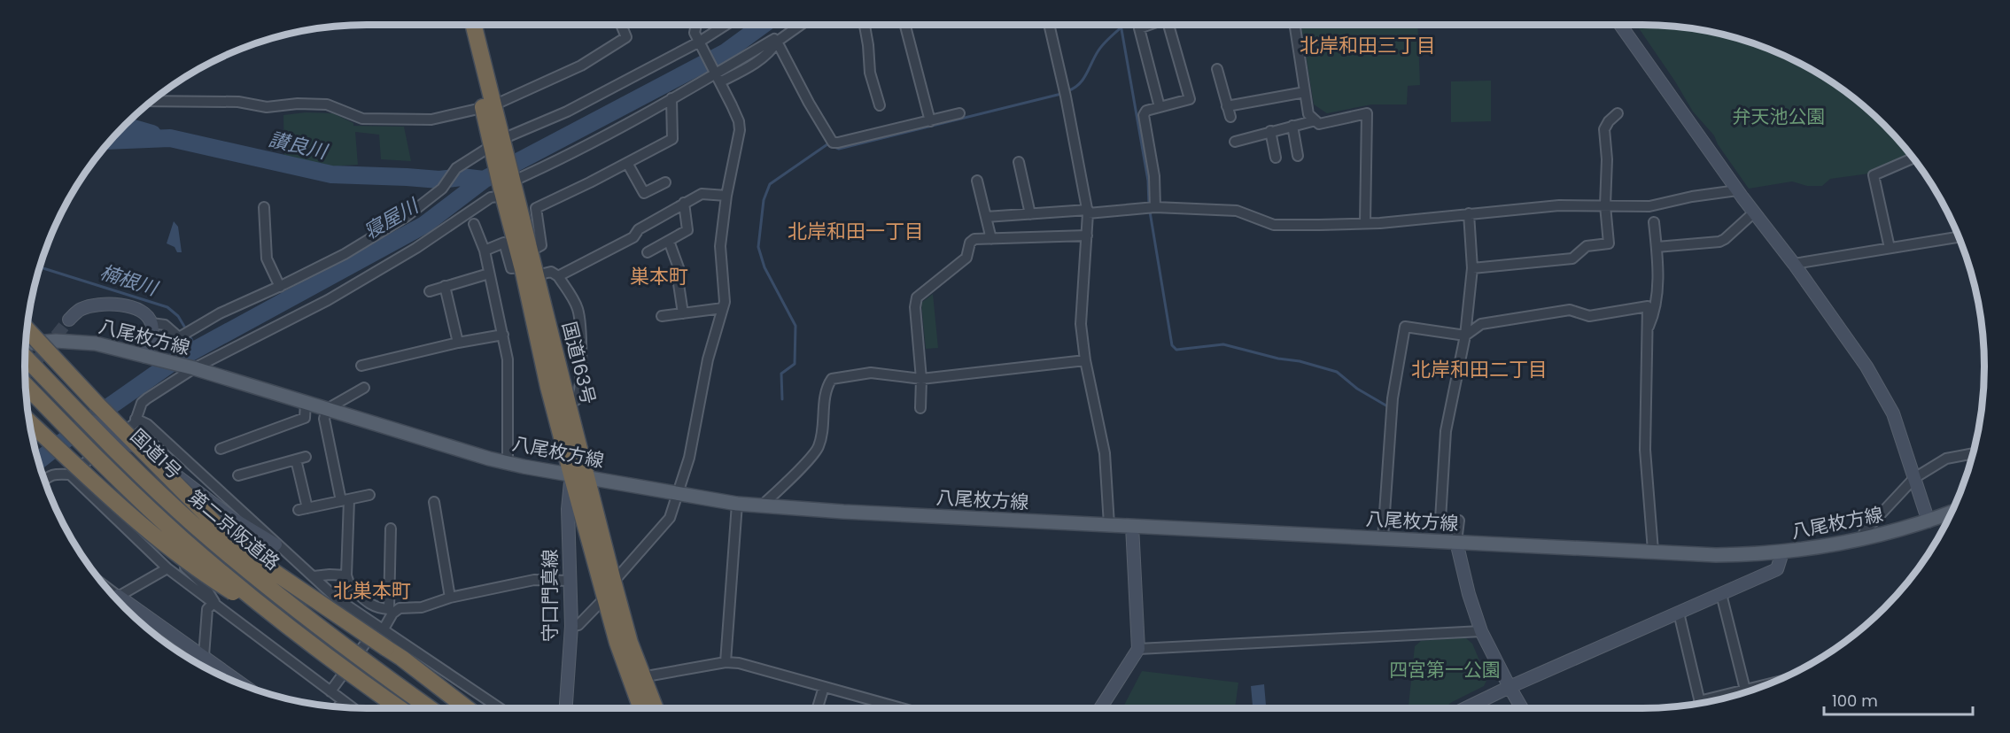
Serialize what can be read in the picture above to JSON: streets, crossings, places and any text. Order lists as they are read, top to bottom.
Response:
{
  "streets": {
    "highway": ["国道163号", "国道1号", "第二京阪道路"],
    "main road": ["八尾枚方線"],
    "street": ["守口門真線"]
  },
  "crossings": [
    ["八尾枚方線", "国道163号"],
    ["国道163号", "守口門真線"]
  ],
  "districts": [
    "北岸和田三丁目",
    "北岸和田一丁目",
    "巣本町",
    "北岸和田二丁目",
    "北巣本町"
  ],
  "water": ["讃良川", "寝屋川", "楠根川"],
  "parks": ["弁天池公園", "四宮第一公園"],
  "scale_bar": "100 m"
}
